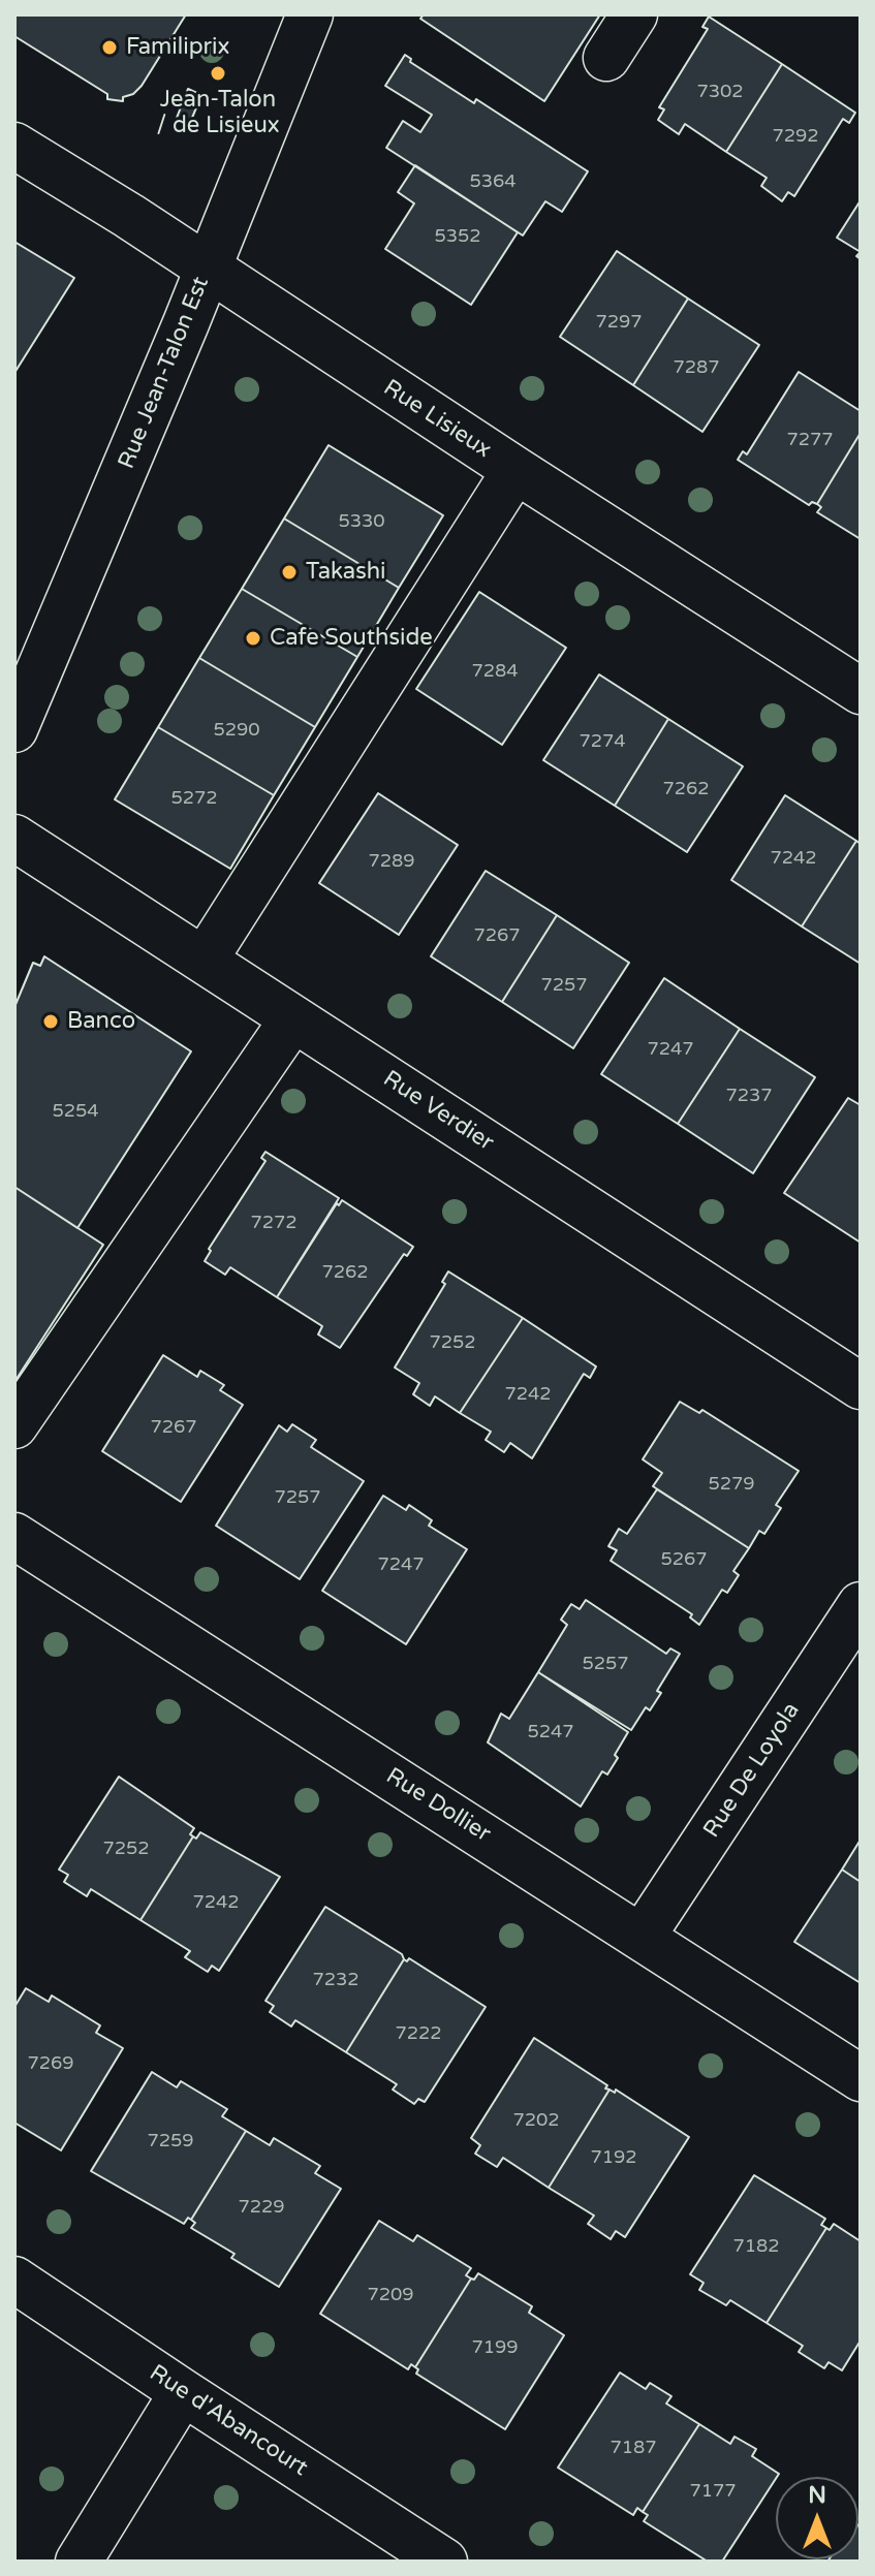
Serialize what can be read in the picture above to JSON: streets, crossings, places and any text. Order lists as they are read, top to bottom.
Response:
{
  "streets": {
    "street": [
      "Rue Jean-Talon Est",
      "Rue Lisieux",
      "Rue Verdier",
      "Rue De Loyola",
      "Rue Dollier",
      "Rue d'Abancourt"
    ]
  },
  "crossings": [
    ["Rue Jean-Talon Est", "Rue Lisieux"],
    ["Rue De Loyola", "Rue Dollier"]
  ],
  "places": [
    "Familiprix",
    "Jean-Talon / de Lisieux",
    "Takashi",
    "Cafe Southside",
    "Banco"
  ],
  "house_numbers": [
    "7302",
    "7292",
    "5364",
    "5352",
    "7297",
    "7287",
    "7277",
    "5330",
    "7284",
    "5290",
    "7274",
    "7262",
    "5272",
    "7242",
    "7289",
    "7267",
    "7257",
    "7247",
    "7237",
    "5254",
    "7272",
    "7262",
    "7252",
    "7242",
    "7267",
    "5279",
    "7257",
    "5267",
    "7247",
    "5257",
    "5247",
    "7252",
    "7242",
    "7232",
    "7222",
    "7269",
    "7202",
    "7259",
    "7192",
    "7229",
    "7182",
    "7209",
    "7199",
    "7187",
    "7177"
  ],
  "north": "top"
}
